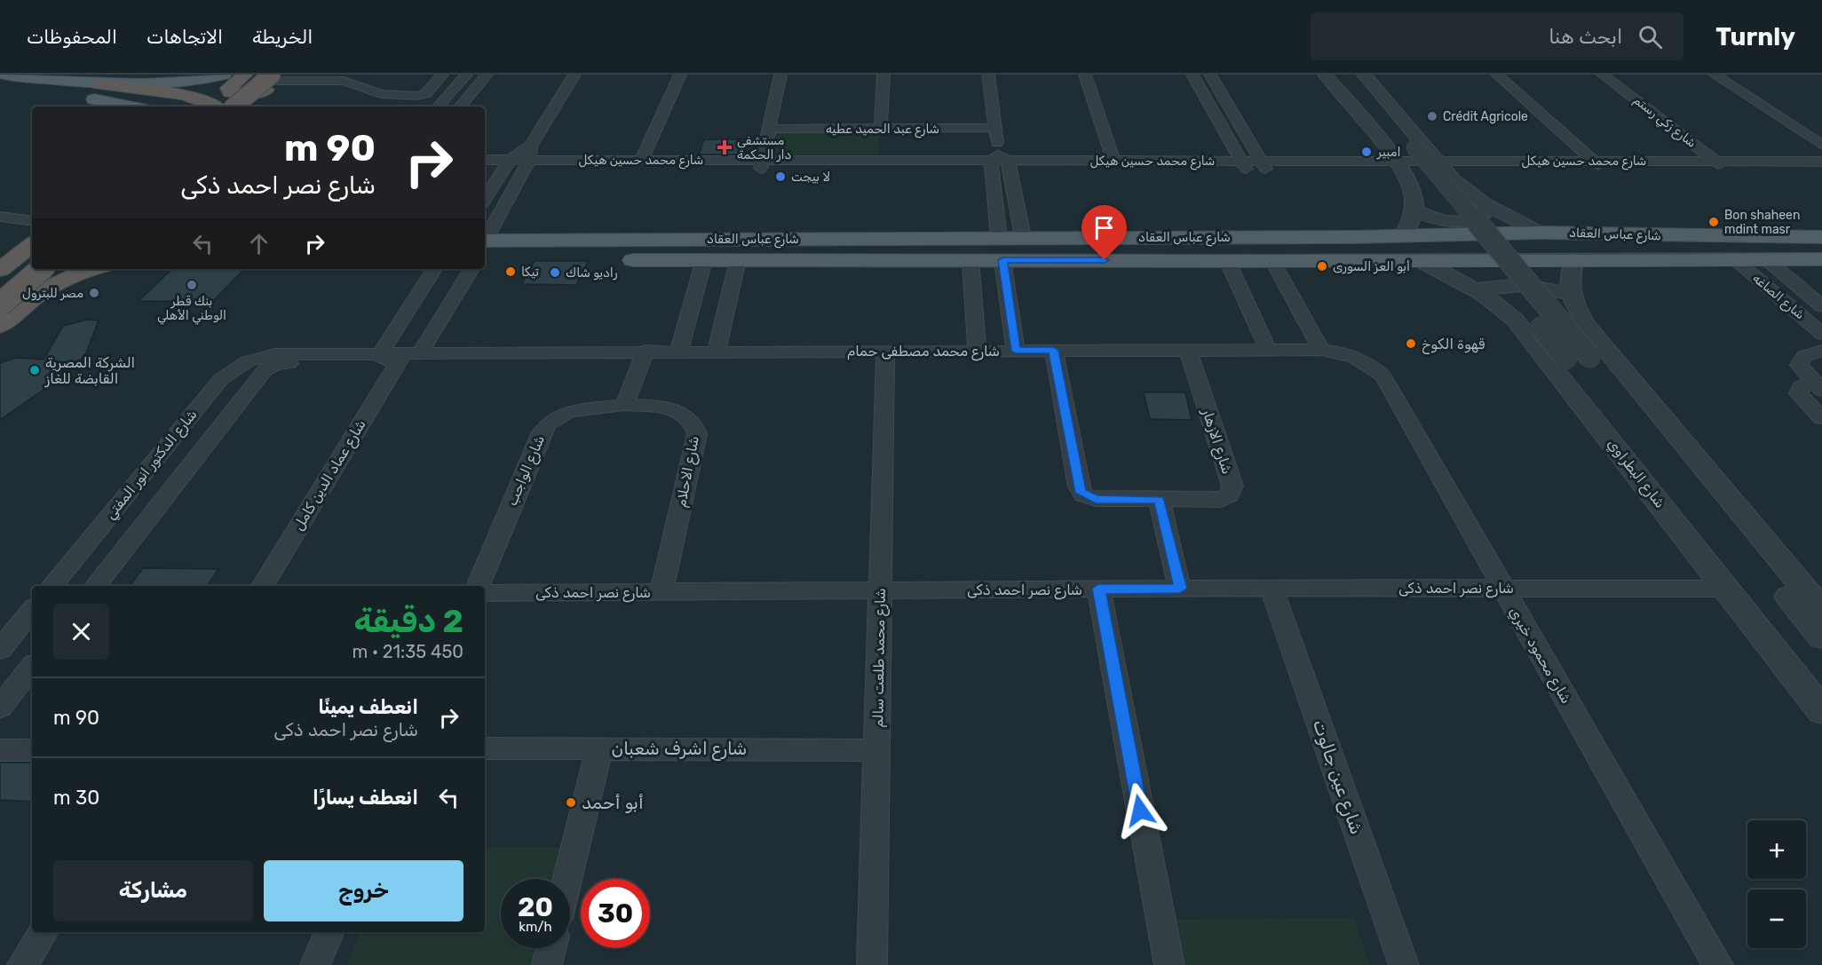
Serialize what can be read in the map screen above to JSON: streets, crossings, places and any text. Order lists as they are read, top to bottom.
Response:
{
  "streets": {
    "main road": ["شارع عباس العقاد"],
    "street": [
      "شارع زكي رستم",
      "شارع عبد الحميد عطيه",
      "شارع محمد حسين هيكل",
      "شارع الصاغه",
      "شارع محمد مصطفى حمام",
      "شارع الازهار",
      "شارع الدكتور انور المفتي",
      "شارع الواجب",
      "شارع الاحلام",
      "شارع البطراوي",
      "شارع عماد الدين كامل",
      "شارع نصر احمد ذكى",
      "شارع محمود خيري",
      "شارع محمد طلعت سالم",
      "شارع اشرف شعبان",
      "شارع عين جالوت"
    ]
  },
  "crossings": [
    ["شارع زكي رستم", "شارع محمد حسين هيكل"],
    ["شارع عباس العقاد", "شارع الصاغه"],
    ["شارع عباس العقاد", "شارع البطراوي"],
    ["شارع محمد مصطفى حمام", "شارع الازهار"],
    ["شارع محمد مصطفى حمام", "شارع الدكتور انور المفتي"],
    ["شارع محمد مصطفى حمام", "شارع عماد الدين كامل"],
    ["شارع محمد مصطفى حمام", "شارع محمود خيري"],
    ["شارع محمد مصطفى حمام", "شارع محمد طلعت سالم"],
    ["شارع الواجب", "شارع الاحلام"],
    ["شارع الاحلام", "شارع نصر احمد ذكى"],
    ["شارع البطراوي", "شارع نصر احمد ذكى"],
    ["شارع نصر احمد ذكى", "شارع محمود خيري"],
    ["شارع نصر احمد ذكى", "شارع محمد طلعت سالم"],
    ["شارع نصر احمد ذكى", "شارع عين جالوت"],
    ["شارع محمد طلعت سالم", "شارع اشرف شعبان"]
  ],
  "places": {
    "other": [
      "Crédit Agricole",
      "امبير",
      "لا بيجت",
      "Bon shaheen mdint masr",
      "أبو العز السورى",
      "تيكا",
      "راديو شاك",
      "بنك قطر الوطني الأهلي",
      "مصر للبترول",
      "قهوة الكوخ",
      "الشركة المصرية القابضة للغاز",
      "أبو أحمد"
    ],
    "health": ["مستشفي دار الحكمة"]
  },
  "page": {
    "header": "Turnly",
    "search": "ابحث هنا",
    "nav": ["الخريطة", "الاتجاهات", "المحفوظات"],
    "turn": ["90 m", "شارع نصر احمد ذكى"],
    "heading": ["2 دقيقة", "450 m · 21:35"],
    "list": [
      {
        "name": "انعطف يمينًا",
        "note": "شارع نصر احمد ذكى",
        "value": "90 m"
      },
      {
        "name": "انعطف يسارًا",
        "value": "30 m"
      }
    ],
    "map_buttons": ["+", "−"],
    "buttons": ["خروج", "مشاركة"],
    "speed": "20 km/h",
    "limit": "30"
  }
}
